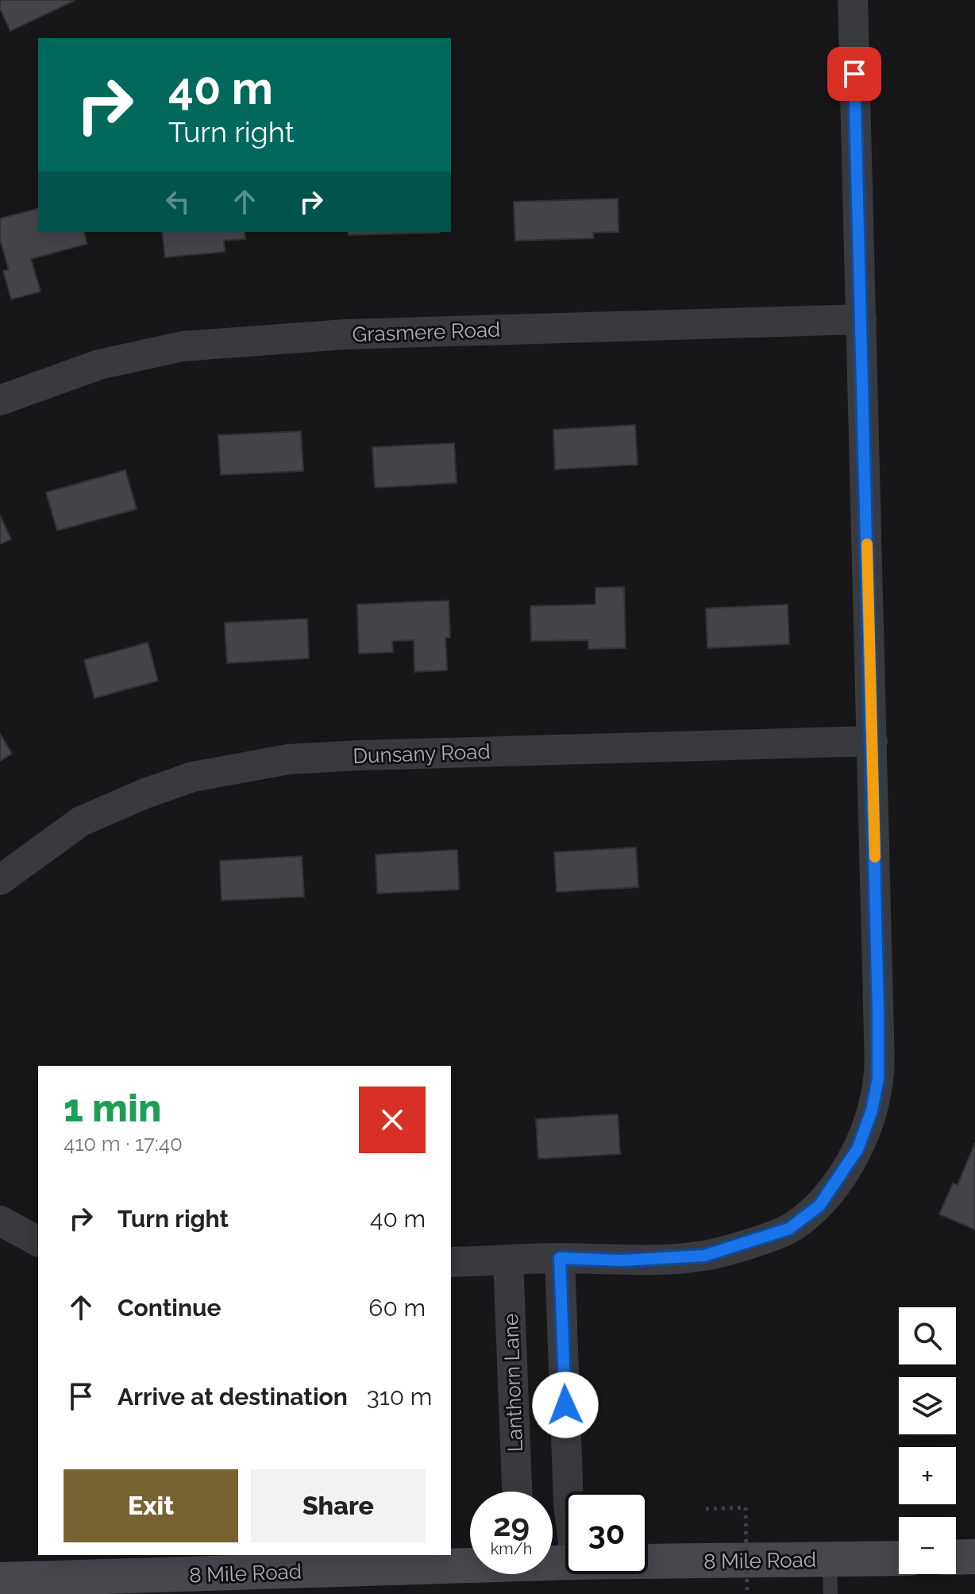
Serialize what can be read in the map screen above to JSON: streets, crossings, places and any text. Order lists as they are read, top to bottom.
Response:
{
  "streets": {
    "main road": ["8 Mile Road"],
    "street": ["Grasmere Road", "Dunsany Road", "Lanthorn Lane"]
  },
  "page": {
    "turn": ["40 m", "Turn right"],
    "heading": ["1 min", "410 m · 17:40"],
    "list": [
      {
        "name": "Turn right",
        "value": "40 m"
      },
      {
        "name": "Continue",
        "value": "60 m"
      },
      {
        "name": "Arrive at destination",
        "value": "310 m"
      }
    ],
    "map_buttons": ["+", "−"],
    "buttons": ["Exit", "Share"],
    "speed": "29 km/h",
    "limit": "30"
  }
}
